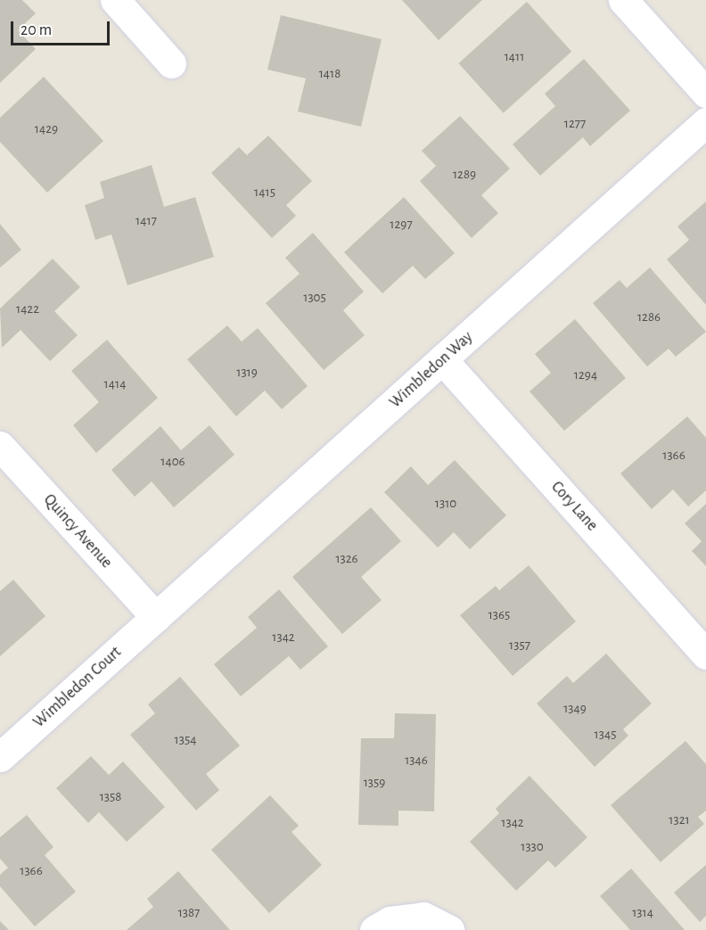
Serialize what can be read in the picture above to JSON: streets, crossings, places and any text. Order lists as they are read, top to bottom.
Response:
{
  "streets": {
    "street": [
      "Wimbledon Way",
      "Cory Lane",
      "Quincy Avenue",
      "Wimbledon Court"
    ]
  },
  "crossings": [
    ["Wimbledon Way", "Cory Lane"],
    ["Wimbledon Way", "Quincy Avenue"],
    ["Wimbledon Way", "Wimbledon Court"],
    ["Quincy Avenue", "Wimbledon Court"]
  ],
  "house_numbers": [
    "1411",
    "1418",
    "1277",
    "1429",
    "1289",
    "1415",
    "1417",
    "1297",
    "1305",
    "1422",
    "1286",
    "1319",
    "1294",
    "1414",
    "1366",
    "1406",
    "1310",
    "1326",
    "1365",
    "1342",
    "1357",
    "1349",
    "1345",
    "1354",
    "1346",
    "1359",
    "1358",
    "1321",
    "1342",
    "1330",
    "1366",
    "1387",
    "1314"
  ],
  "scale_bar": "20 m"
}
